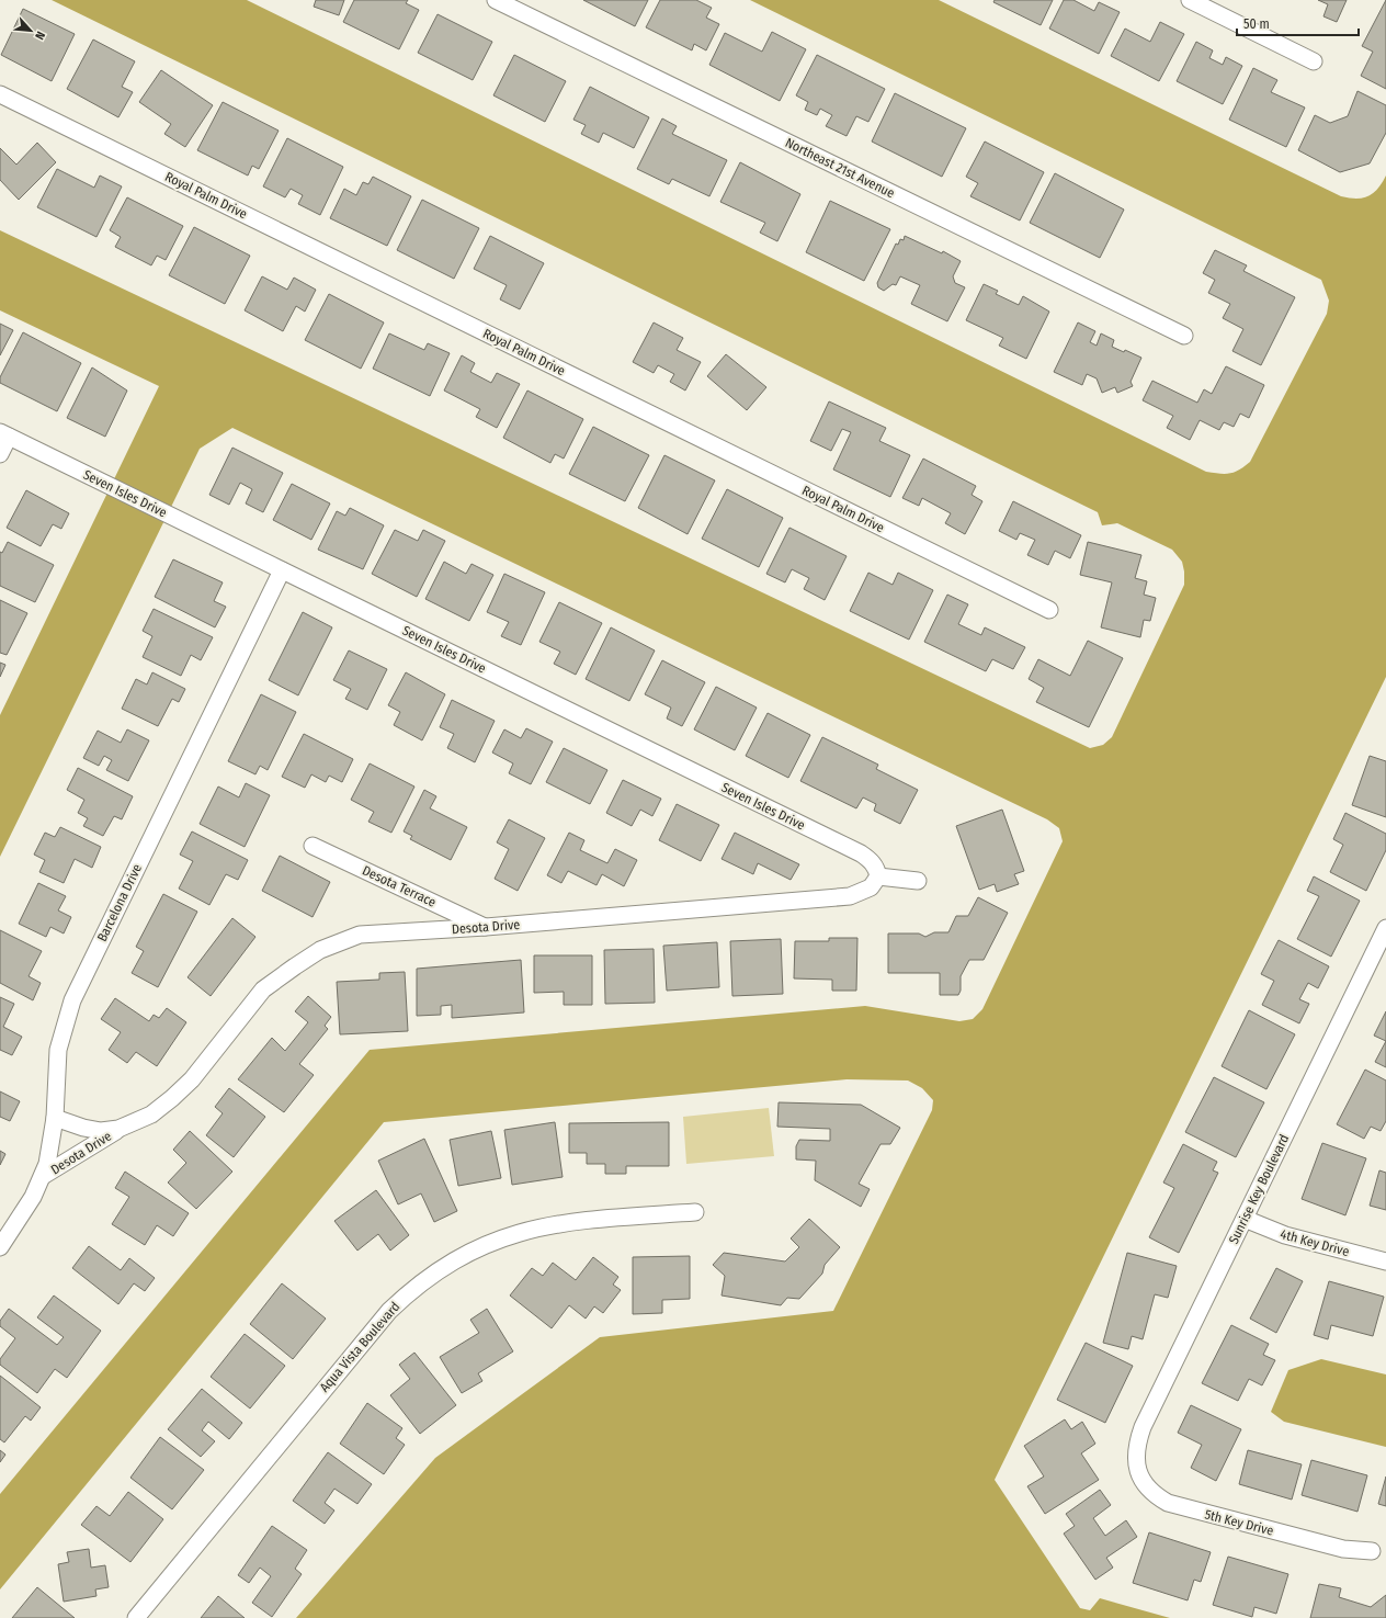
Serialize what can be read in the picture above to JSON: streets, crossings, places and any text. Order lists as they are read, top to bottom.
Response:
{
  "streets": {
    "street": [
      "Northeast 21st Avenue",
      "Royal Palm Drive",
      "Seven Isles Drive",
      "Desota Terrace",
      "Barcelona Drive",
      "Desota Drive",
      "Sunrise Key Boulevard",
      "4th Key Drive",
      "Aqua Vista Boulevard",
      "5th Key Drive"
    ]
  },
  "crossings": [
    ["Seven Isles Drive", "Barcelona Drive"],
    ["Seven Isles Drive", "Desota Drive"],
    ["Desota Terrace", "Desota Drive"],
    ["Barcelona Drive", "Desota Drive"],
    ["Sunrise Key Boulevard", "4th Key Drive"],
    ["Sunrise Key Boulevard", "5th Key Drive"]
  ],
  "scale_bar": "50 m",
  "north": "bottom right"
}
